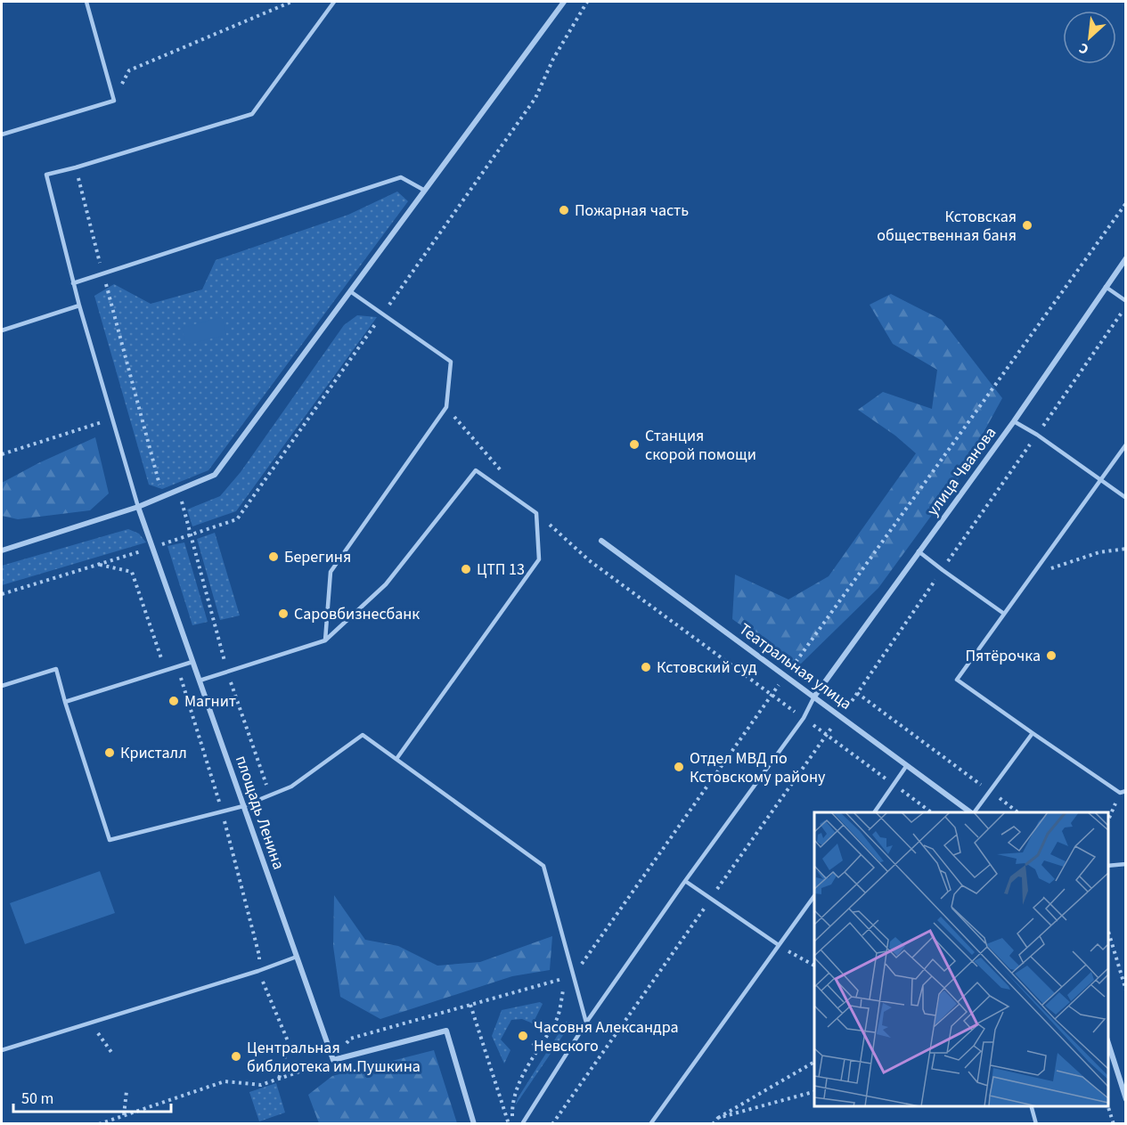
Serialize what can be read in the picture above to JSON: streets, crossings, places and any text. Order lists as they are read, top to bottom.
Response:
{
  "streets": {
    "street": ["улица Чванова", "Театральная улица", "площадь Ленина"]
  },
  "crossings": [
    ["улица Чванова", "Театральная улица"]
  ],
  "places": [
    "Пожарная часть",
    "Кстовская общественная баня",
    "Станция скорой помощи",
    "Берегиня",
    "ЦТП 13",
    "Саровбизнесбанк",
    "Пятёрочка",
    "Кстовский суд",
    "Магнит",
    "Кристалл",
    "Отдел МВД по Кстовскому району",
    "Часовня Александра Невского",
    "Центральная библиотека им.Пушкина"
  ],
  "scale_bar": "50 m",
  "north": "bottom left"
}
